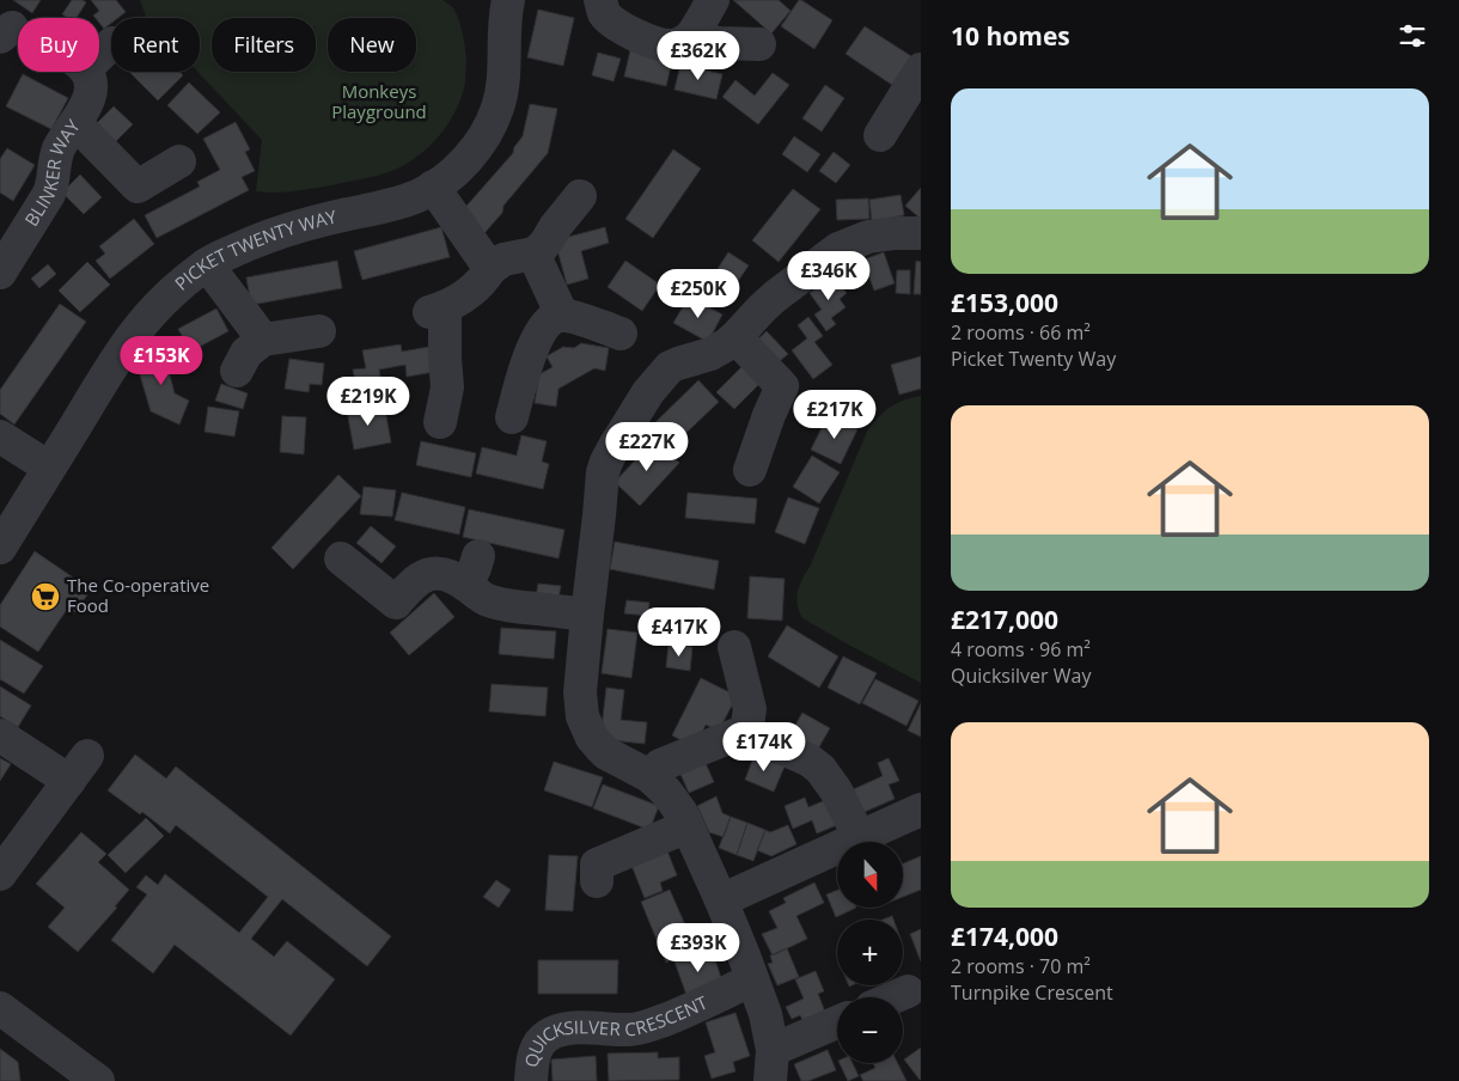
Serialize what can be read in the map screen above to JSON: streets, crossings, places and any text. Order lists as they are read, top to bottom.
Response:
{
  "streets": {
    "street": ["BLINKER WAY", "PICKET TWENTY WAY", "QUICKSILVER CRESCENT"]
  },
  "parks": ["Monkeys Playground"],
  "places": {
    "supermarket": ["The Co-operative Food"]
  },
  "north": "bottom",
  "page": {
    "heading": "10 homes",
    "chip": [
      "Buy",
      "Rent",
      "Filters",
      "New"
    ],
    "price": [
      "£362K",
      "£346K",
      "£250K",
      "£153K",
      "£219K",
      "£217K",
      "£227K",
      "£417K",
      "£174K",
      "£393K"
    ],
    "list": [
      {
        "name": "£153,000",
        "note": "2 rooms · 66 m² · Picket Twenty Way"
      },
      {
        "name": "£217,000",
        "note": "4 rooms · 96 m² · Quicksilver Way"
      },
      {
        "name": "£174,000",
        "note": "2 rooms · 70 m² · Turnpike Crescent"
      }
    ],
    "map_buttons": ["+", "−"]
  }
}
